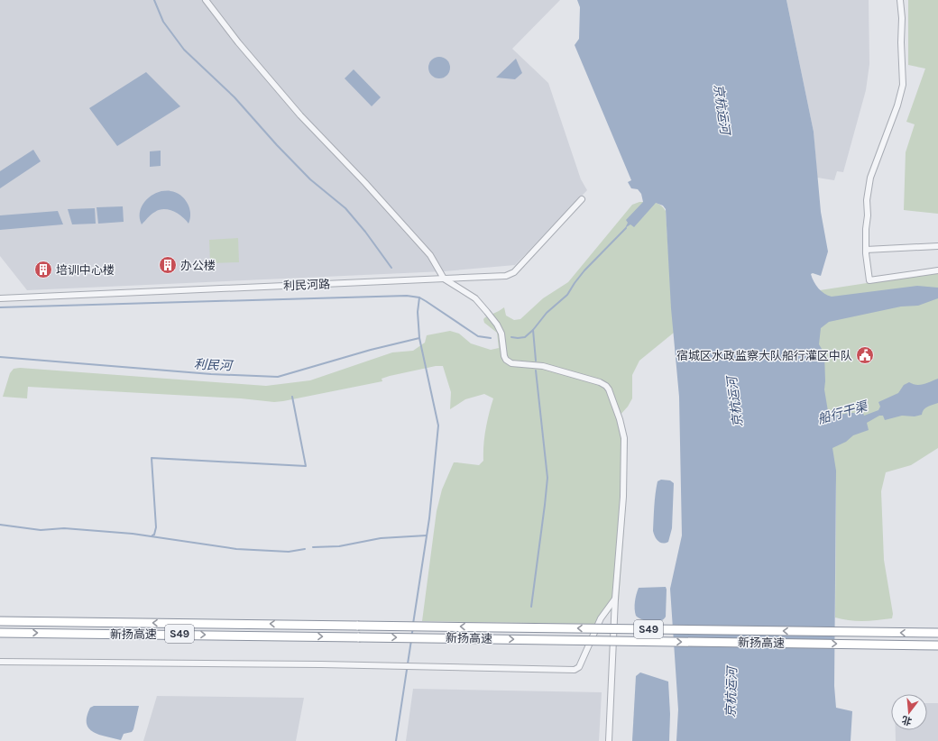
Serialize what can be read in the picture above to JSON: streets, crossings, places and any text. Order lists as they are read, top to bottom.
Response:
{
  "streets": {
    "highway": ["S49", "新扬高速"],
    "street": ["利民河路"]
  },
  "water": ["京杭运河", "利民河", "船行干渠"],
  "places": {
    "building": ["办公楼", "培训中心楼"],
    "public building": ["宿城区水政监察大队船行灌区中队"]
  },
  "north": "bottom"
}
